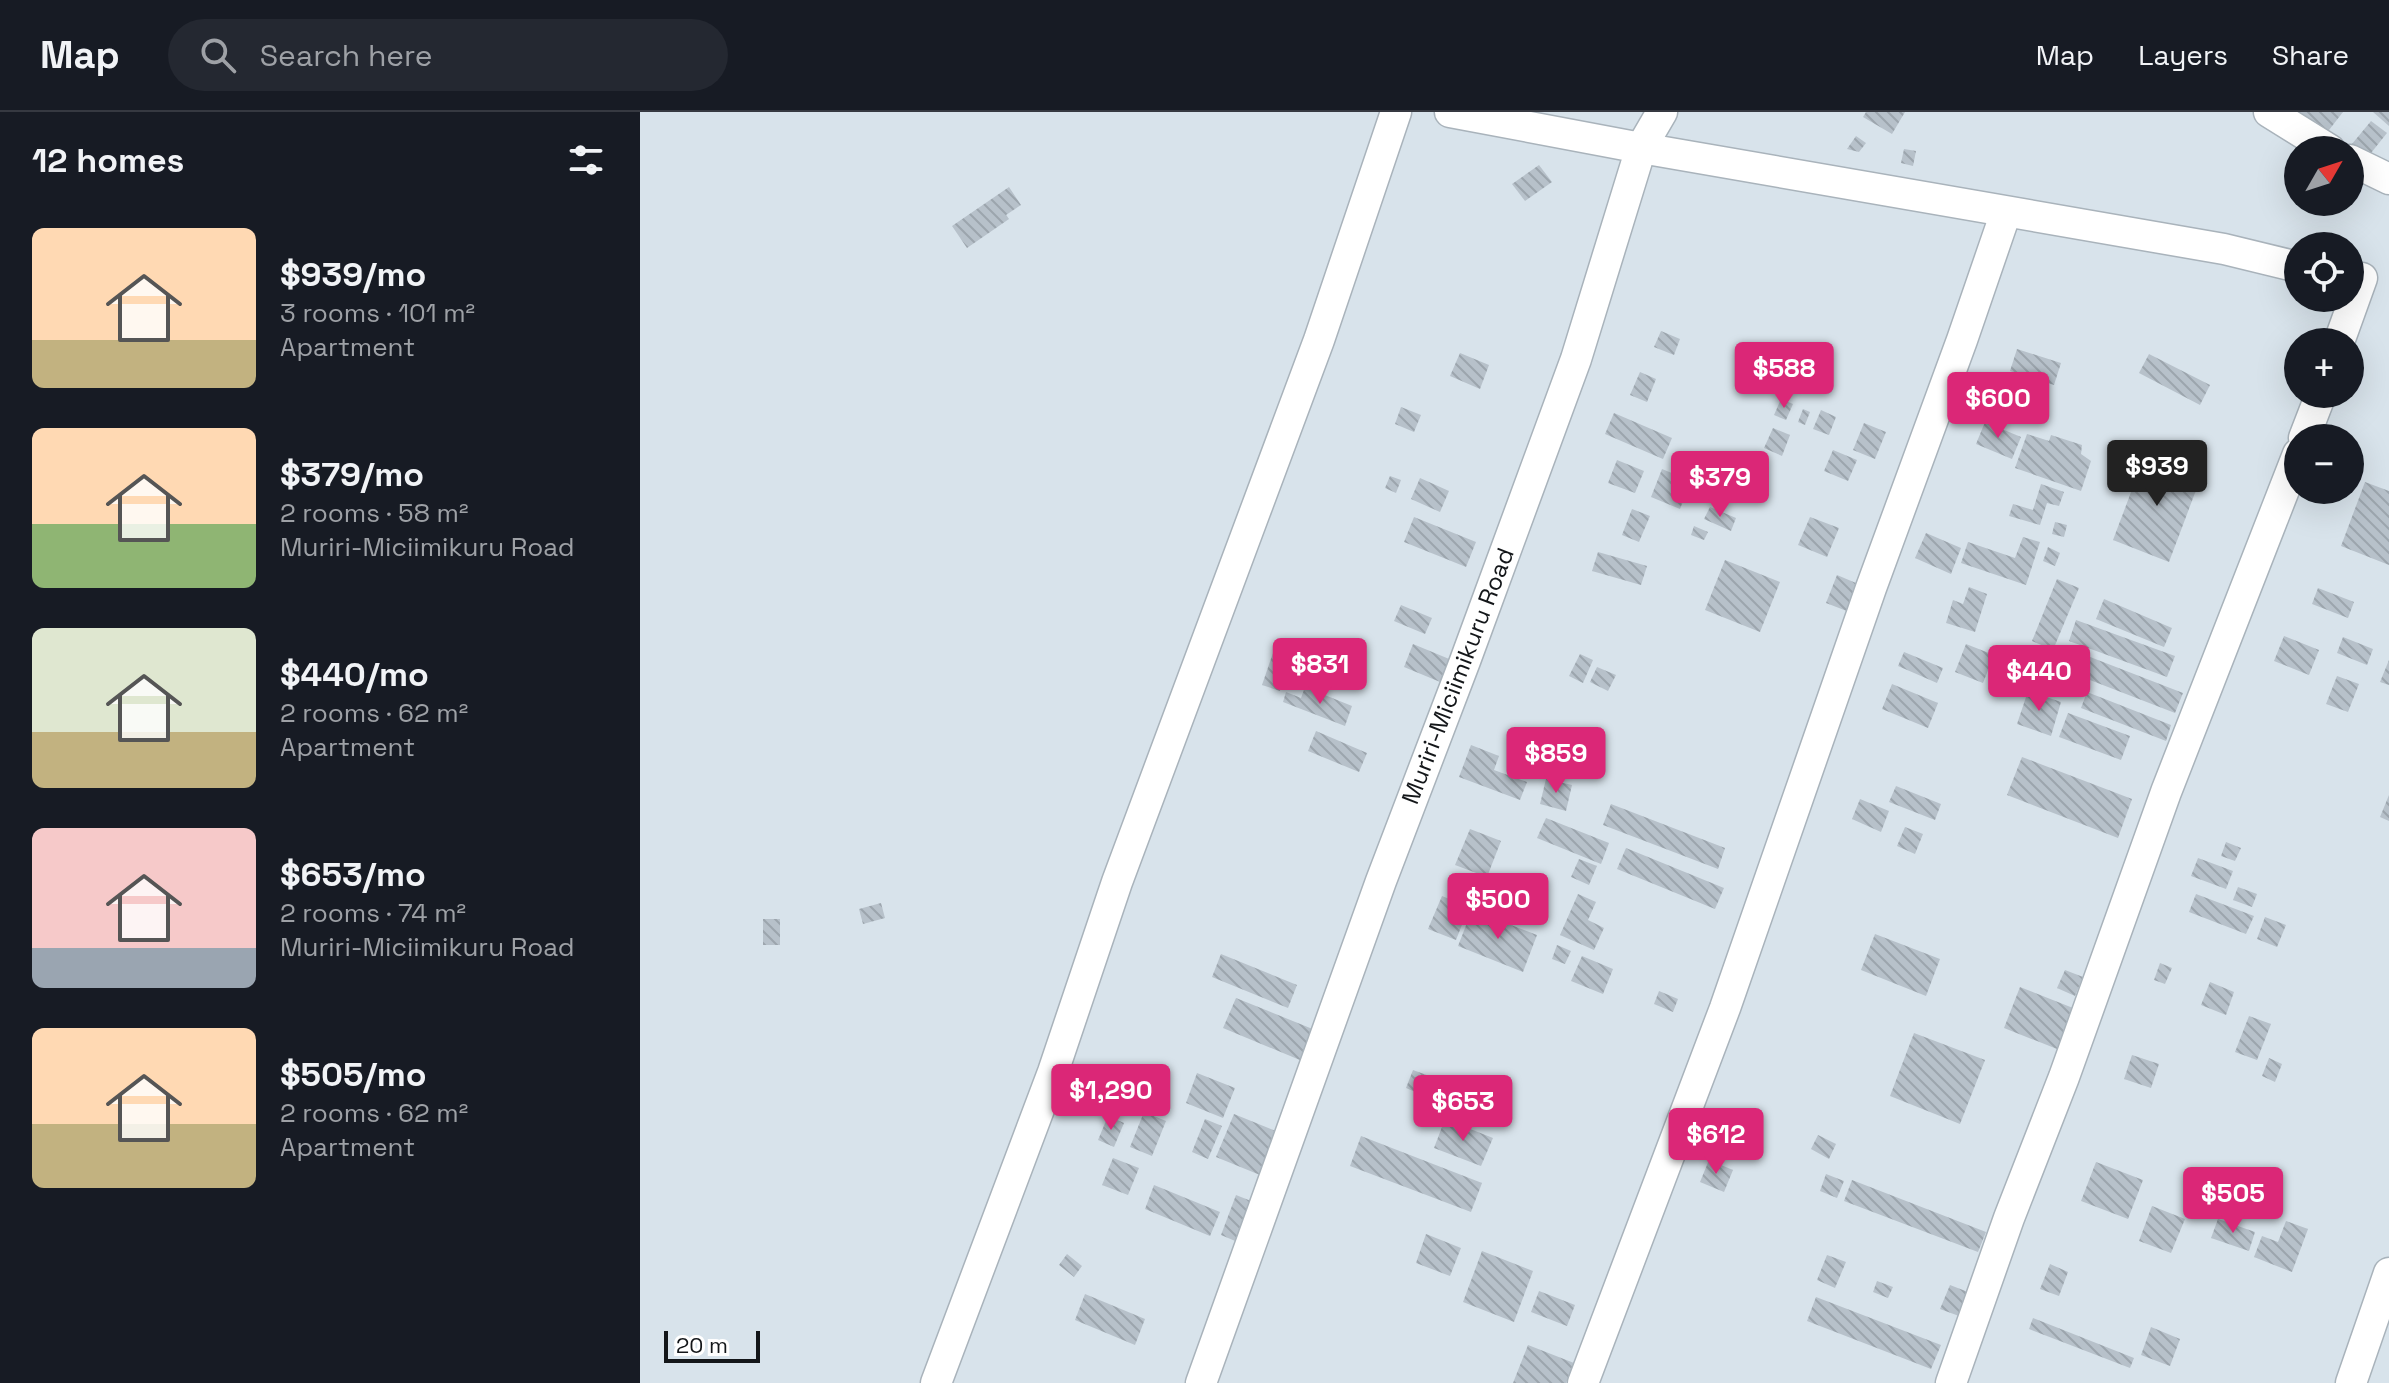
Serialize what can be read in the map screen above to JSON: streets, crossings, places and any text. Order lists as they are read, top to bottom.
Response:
{
  "streets": {
    "street": ["Muriri-Miciimikuru Road"]
  },
  "scale_bar": "20 m",
  "north": "top right",
  "page": {
    "header": "Map",
    "search": "Search here",
    "nav": ["Map", "Layers", "Share"],
    "heading": "12 homes",
    "map_buttons": ["+", "−"],
    "list": [
      {
        "name": "$939/mo",
        "note": "3 rooms · 101 m² · Apartment"
      },
      {
        "name": "$379/mo",
        "note": "2 rooms · 58 m² · Muriri-Miciimikuru Road"
      },
      {
        "name": "$440/mo",
        "note": "2 rooms · 62 m² · Apartment"
      },
      {
        "name": "$653/mo",
        "note": "2 rooms · 74 m² · Muriri-Miciimikuru Road"
      },
      {
        "name": "$505/mo",
        "note": "2 rooms · 62 m² · Apartment"
      }
    ],
    "price": [
      "$588",
      "$600",
      "$939",
      "$379",
      "$831",
      "$440",
      "$859",
      "$500",
      "$1,290",
      "$653",
      "$612",
      "$505"
    ],
    "scale": "20 m"
  }
}
